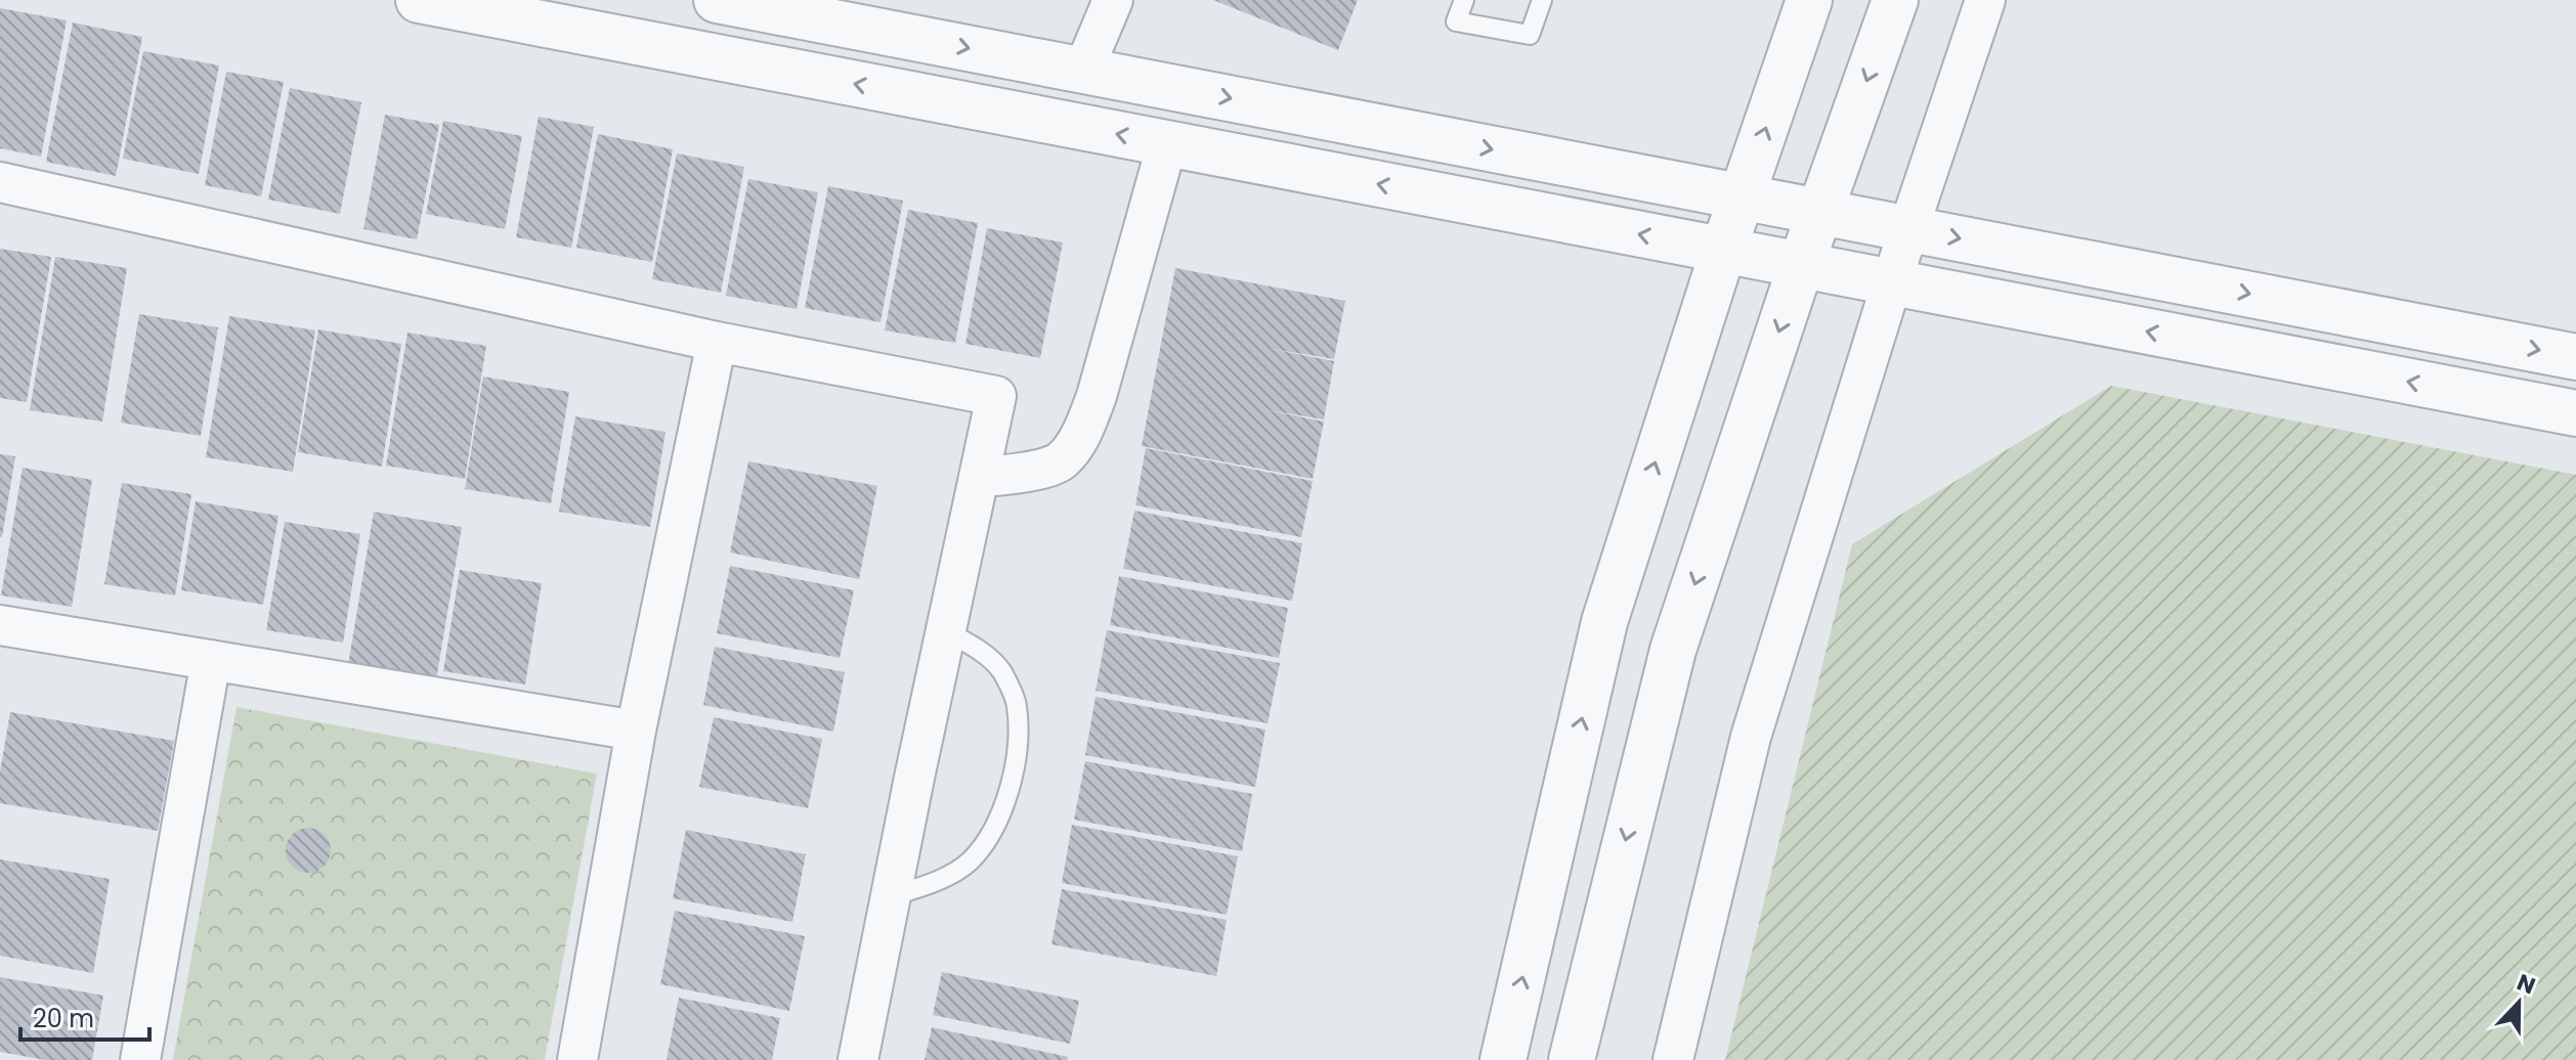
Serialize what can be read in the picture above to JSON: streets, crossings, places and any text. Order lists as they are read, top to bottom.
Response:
{
  "scale_bar": "20 m",
  "north": "top"
}
